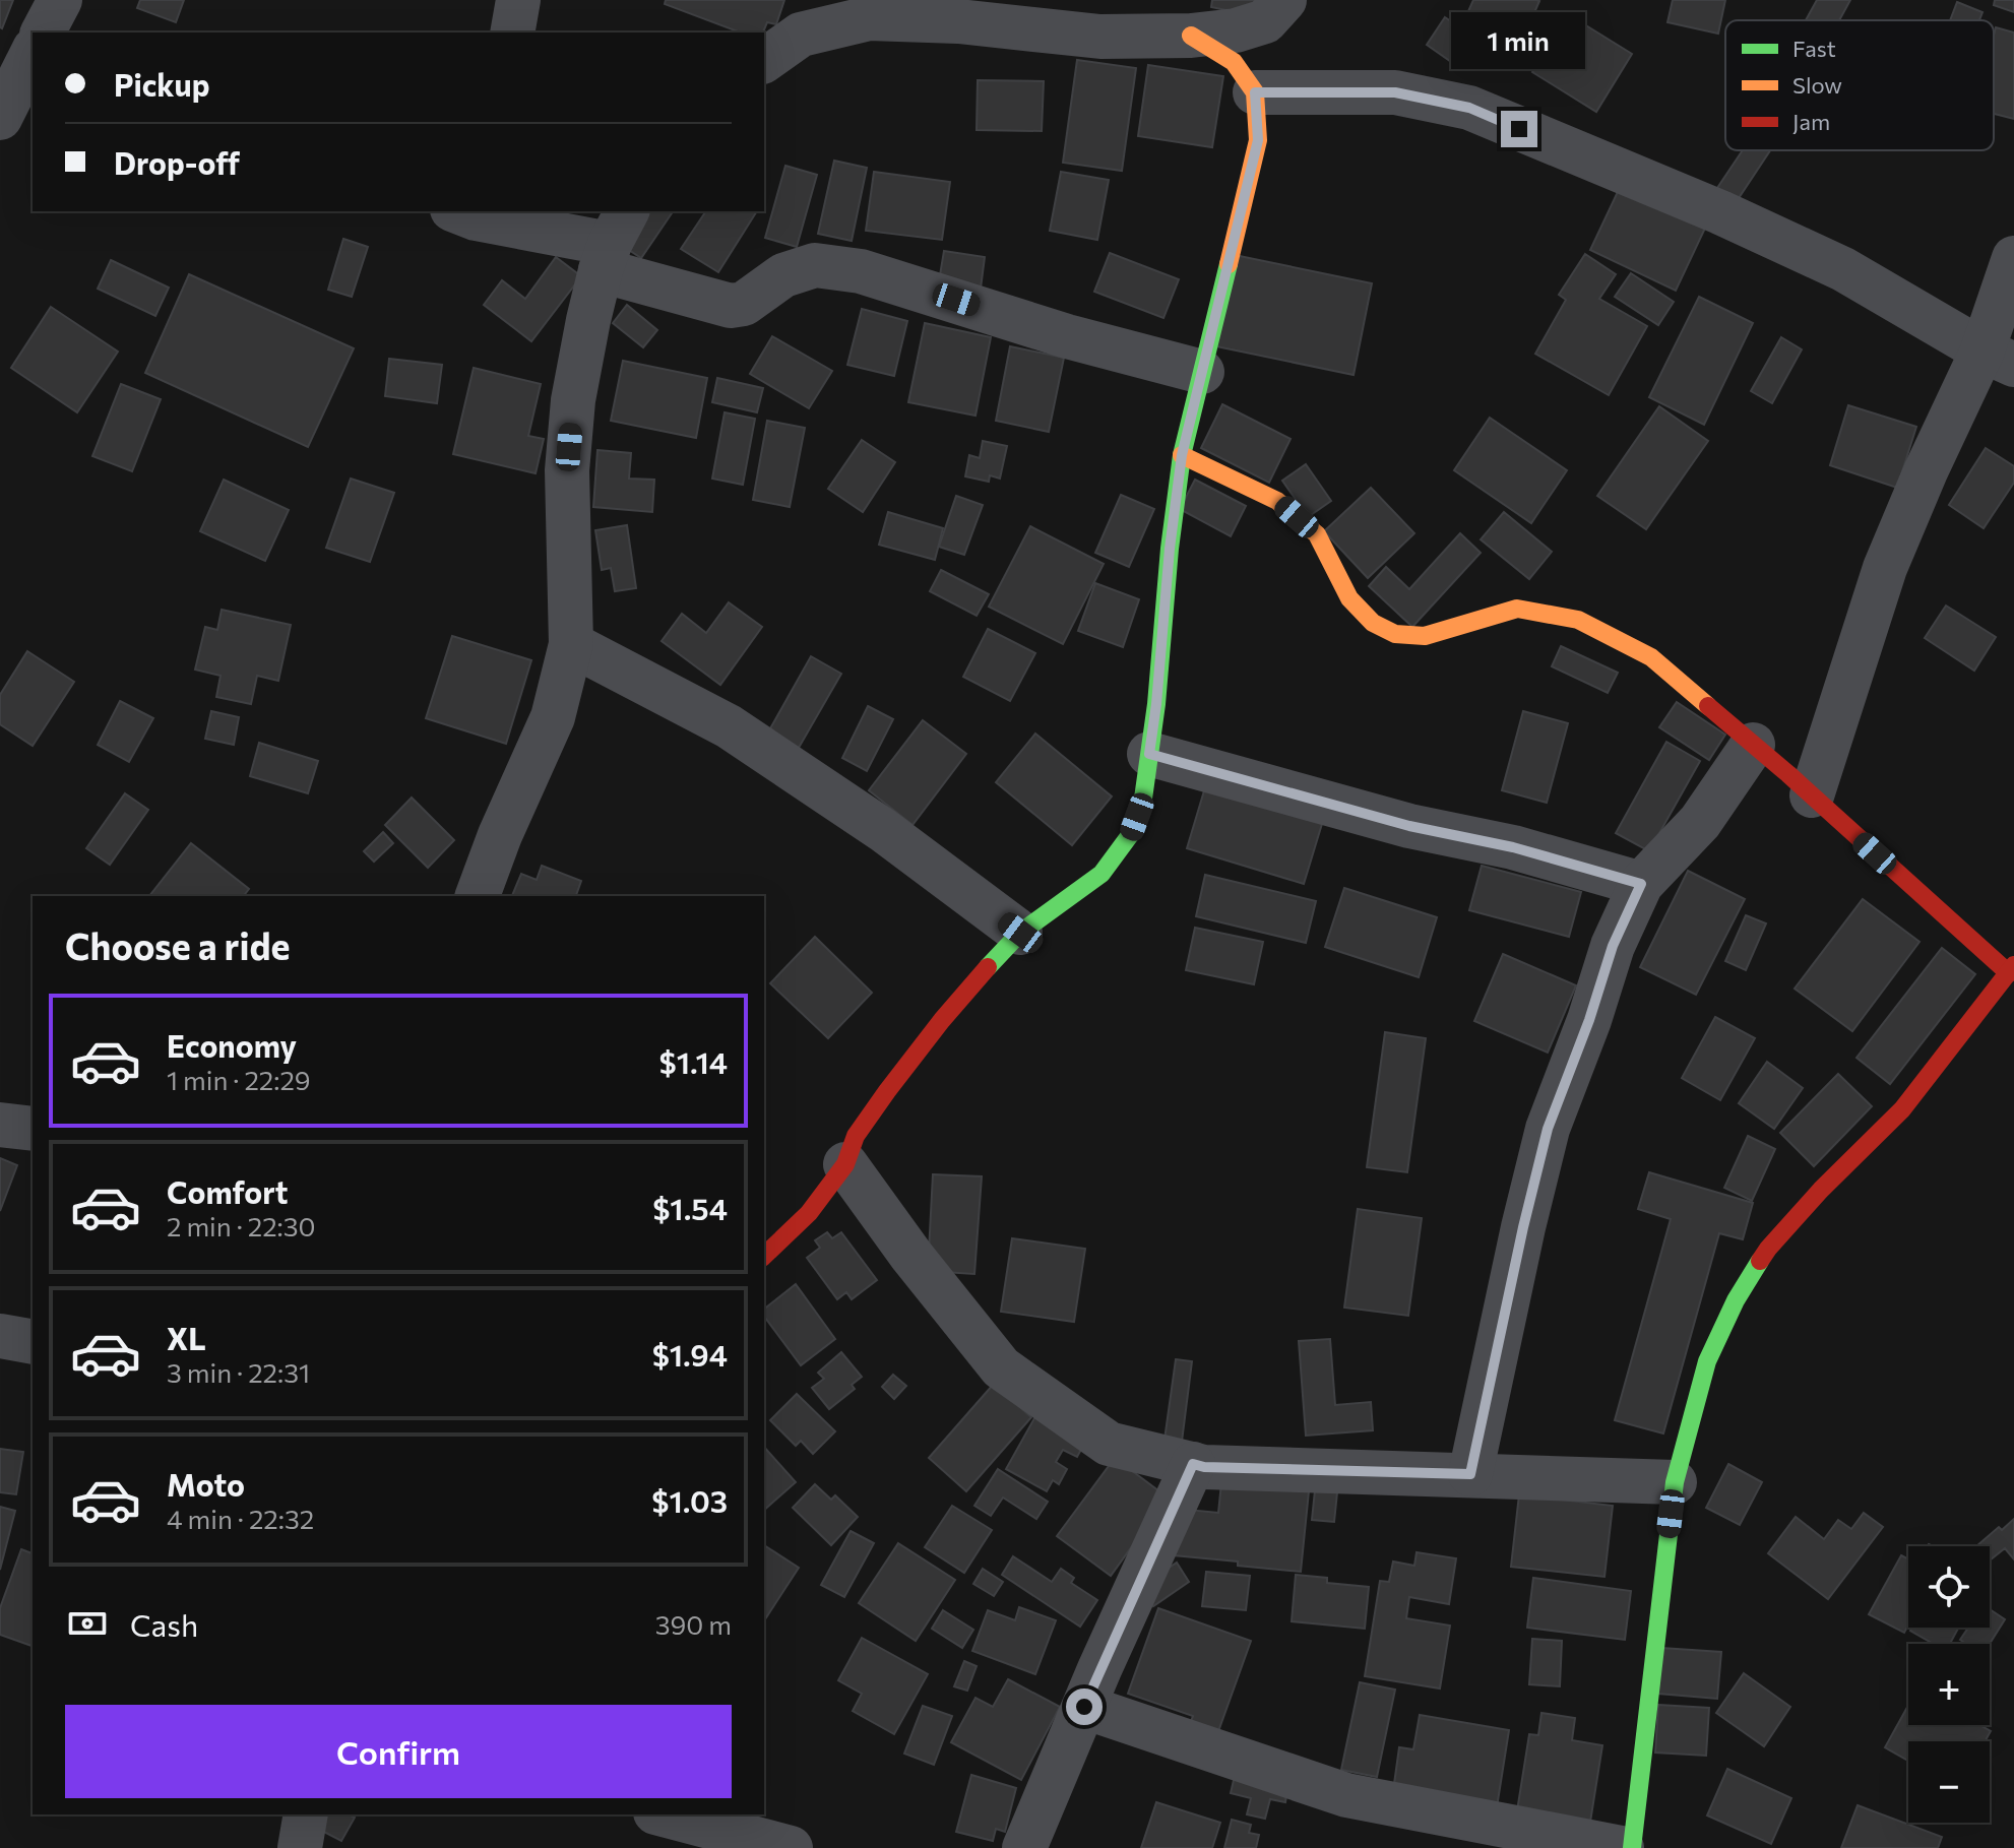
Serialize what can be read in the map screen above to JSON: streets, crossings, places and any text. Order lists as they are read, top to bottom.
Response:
{
  "legend": ["Fast", "Slow", "Jam"],
  "page": {
    "bubble": "1 min",
    "banner": ["Pickup", "Drop-off"],
    "heading": "Choose a ride",
    "list": [
      {
        "name": "Economy",
        "note": "1 min · 22:29",
        "value": "$1.14"
      },
      {
        "name": "Comfort",
        "note": "2 min · 22:30",
        "value": "$1.54"
      },
      {
        "name": "XL",
        "note": "3 min · 22:31",
        "value": "$1.94"
      },
      {
        "name": "Moto",
        "note": "4 min · 22:32",
        "value": "$1.03"
      }
    ],
    "map_buttons": ["+", "−"],
    "pay": ["Cash", "390 m"],
    "buttons": "Confirm"
  }
}
